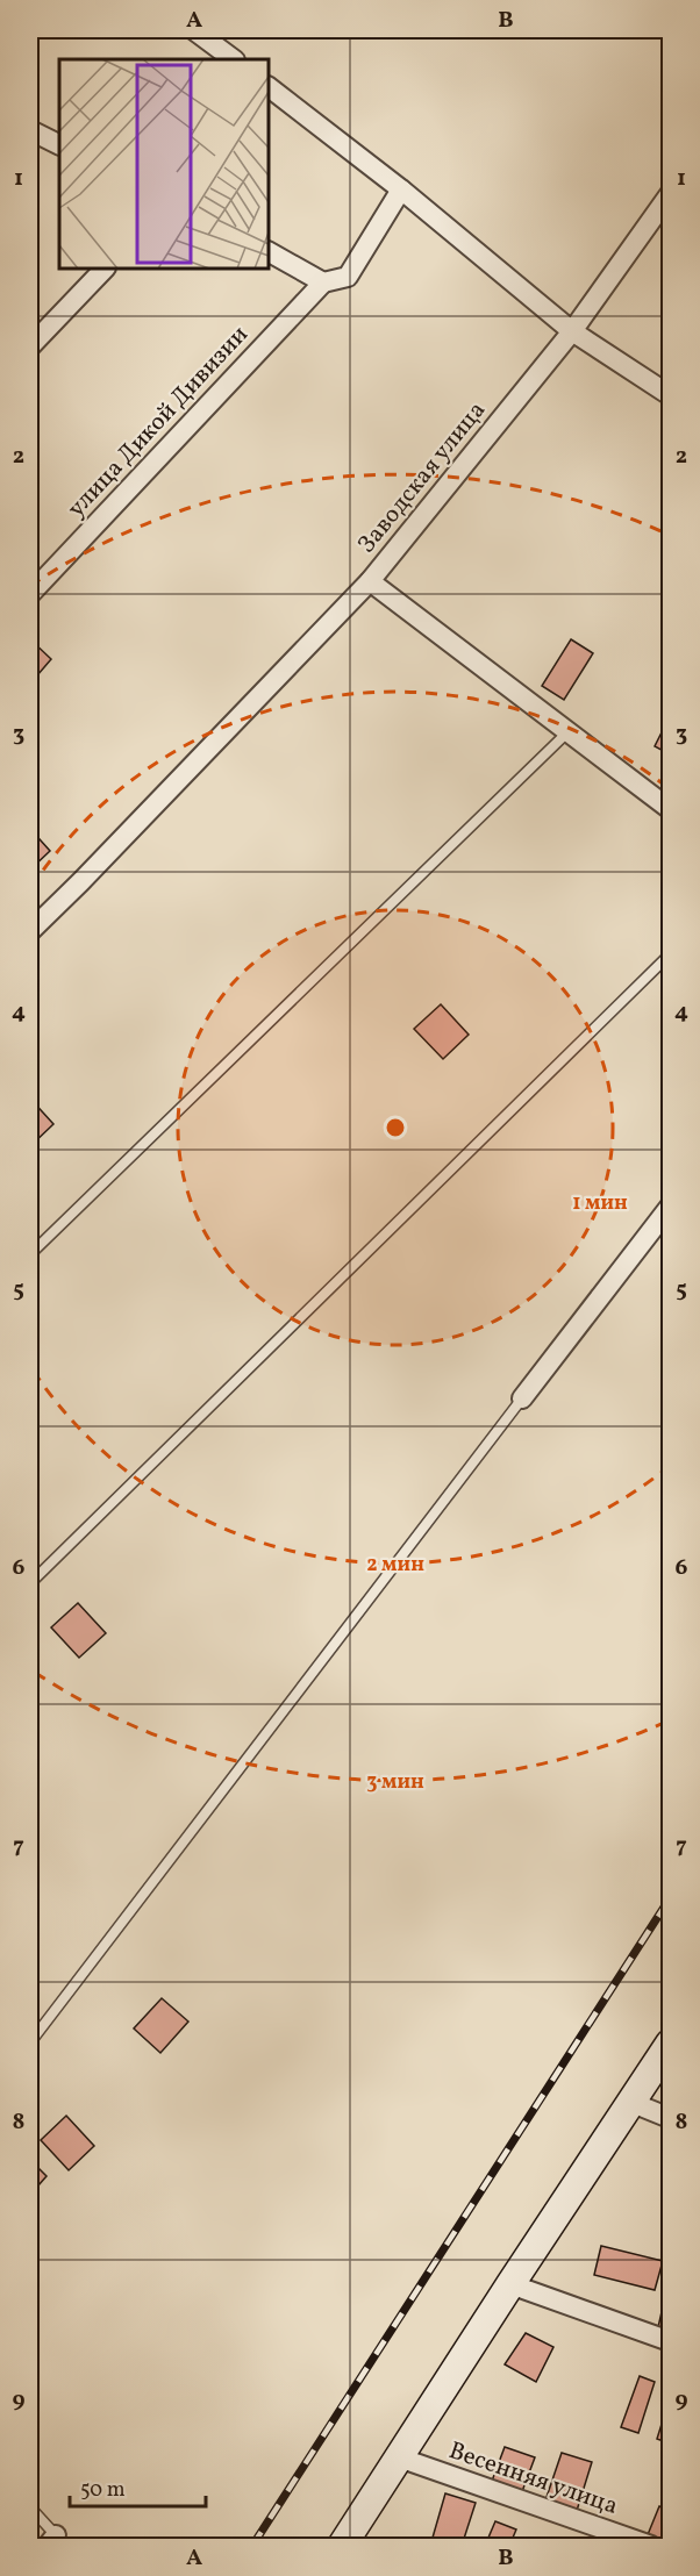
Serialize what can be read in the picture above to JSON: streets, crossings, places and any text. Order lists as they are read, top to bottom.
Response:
{
  "streets": {
    "street": ["улица Дикой Дивизии", "Заводская улица", "Весенняя улица"]
  },
  "scale_bar": "50 m",
  "grid": {
    "columns": ["A", "B"],
    "rows": [
      "1",
      "2",
      "3",
      "4",
      "5",
      "6",
      "7",
      "8",
      "9"
    ]
  },
  "rings": ["1 мин", "2 мин", "3 мин"]
}
